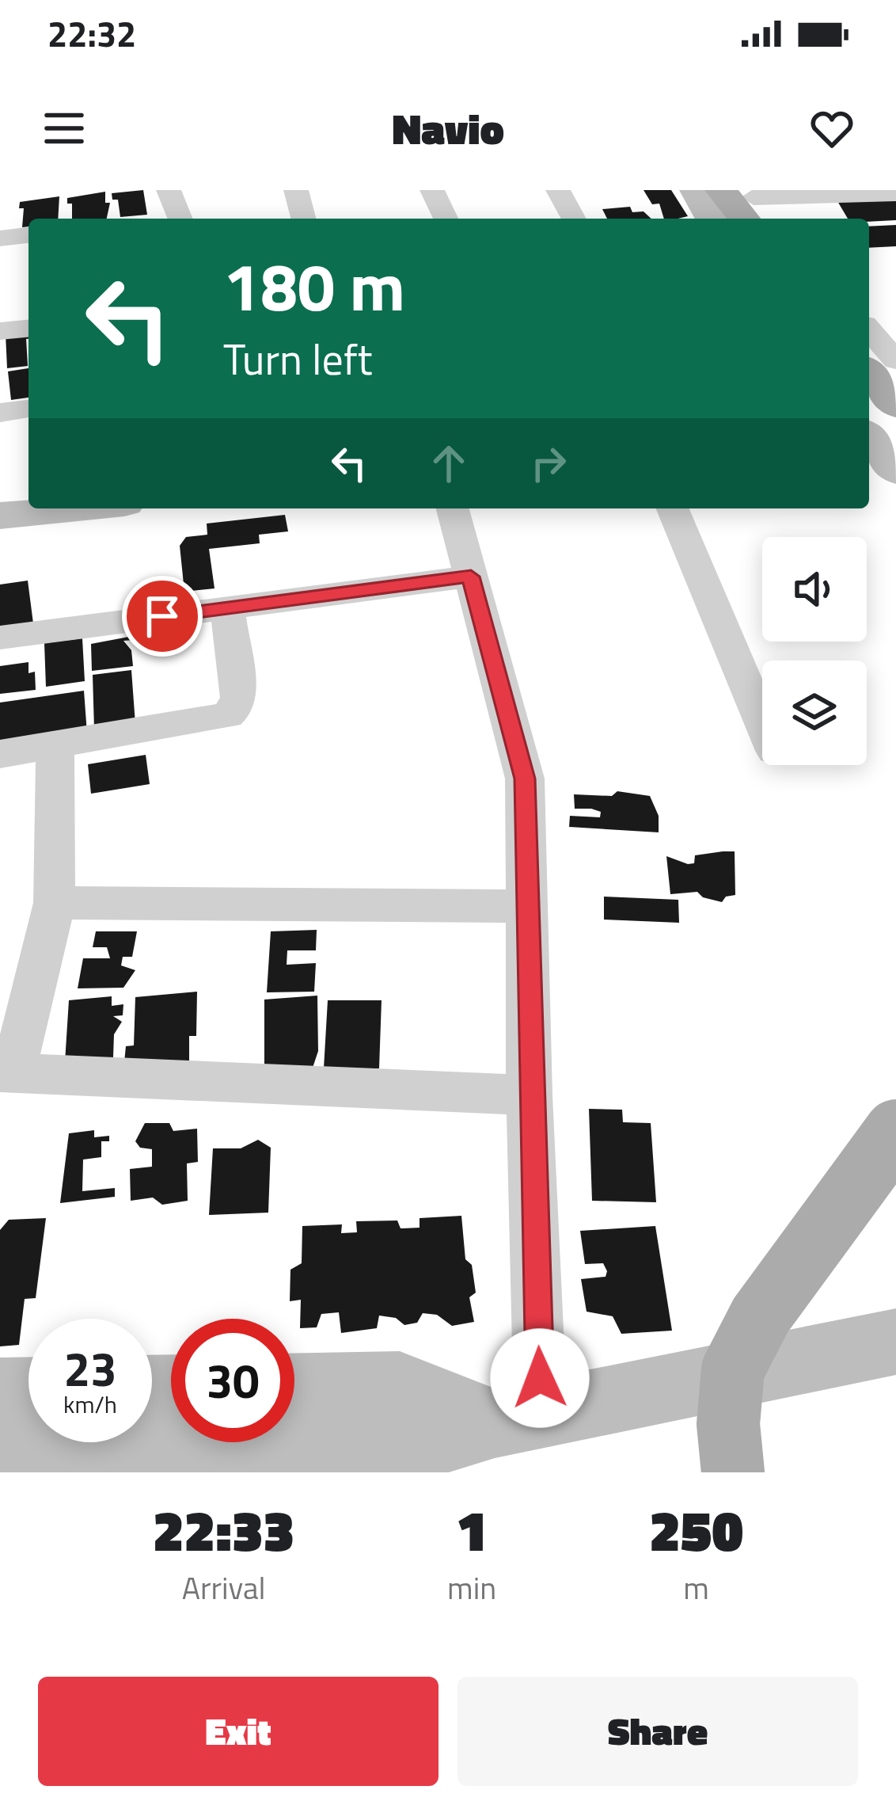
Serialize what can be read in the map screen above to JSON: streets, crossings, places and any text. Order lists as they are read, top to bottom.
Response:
{
  "page": {
    "status": "22:32",
    "header": "Navio",
    "turn": ["180 m", "Turn left"],
    "speed": "23 km/h",
    "limit": "30",
    "eta": [
      "22:33",
      "Arrival",
      "1",
      "min",
      "250",
      "m"
    ],
    "buttons": ["Exit", "Share"]
  }
}
